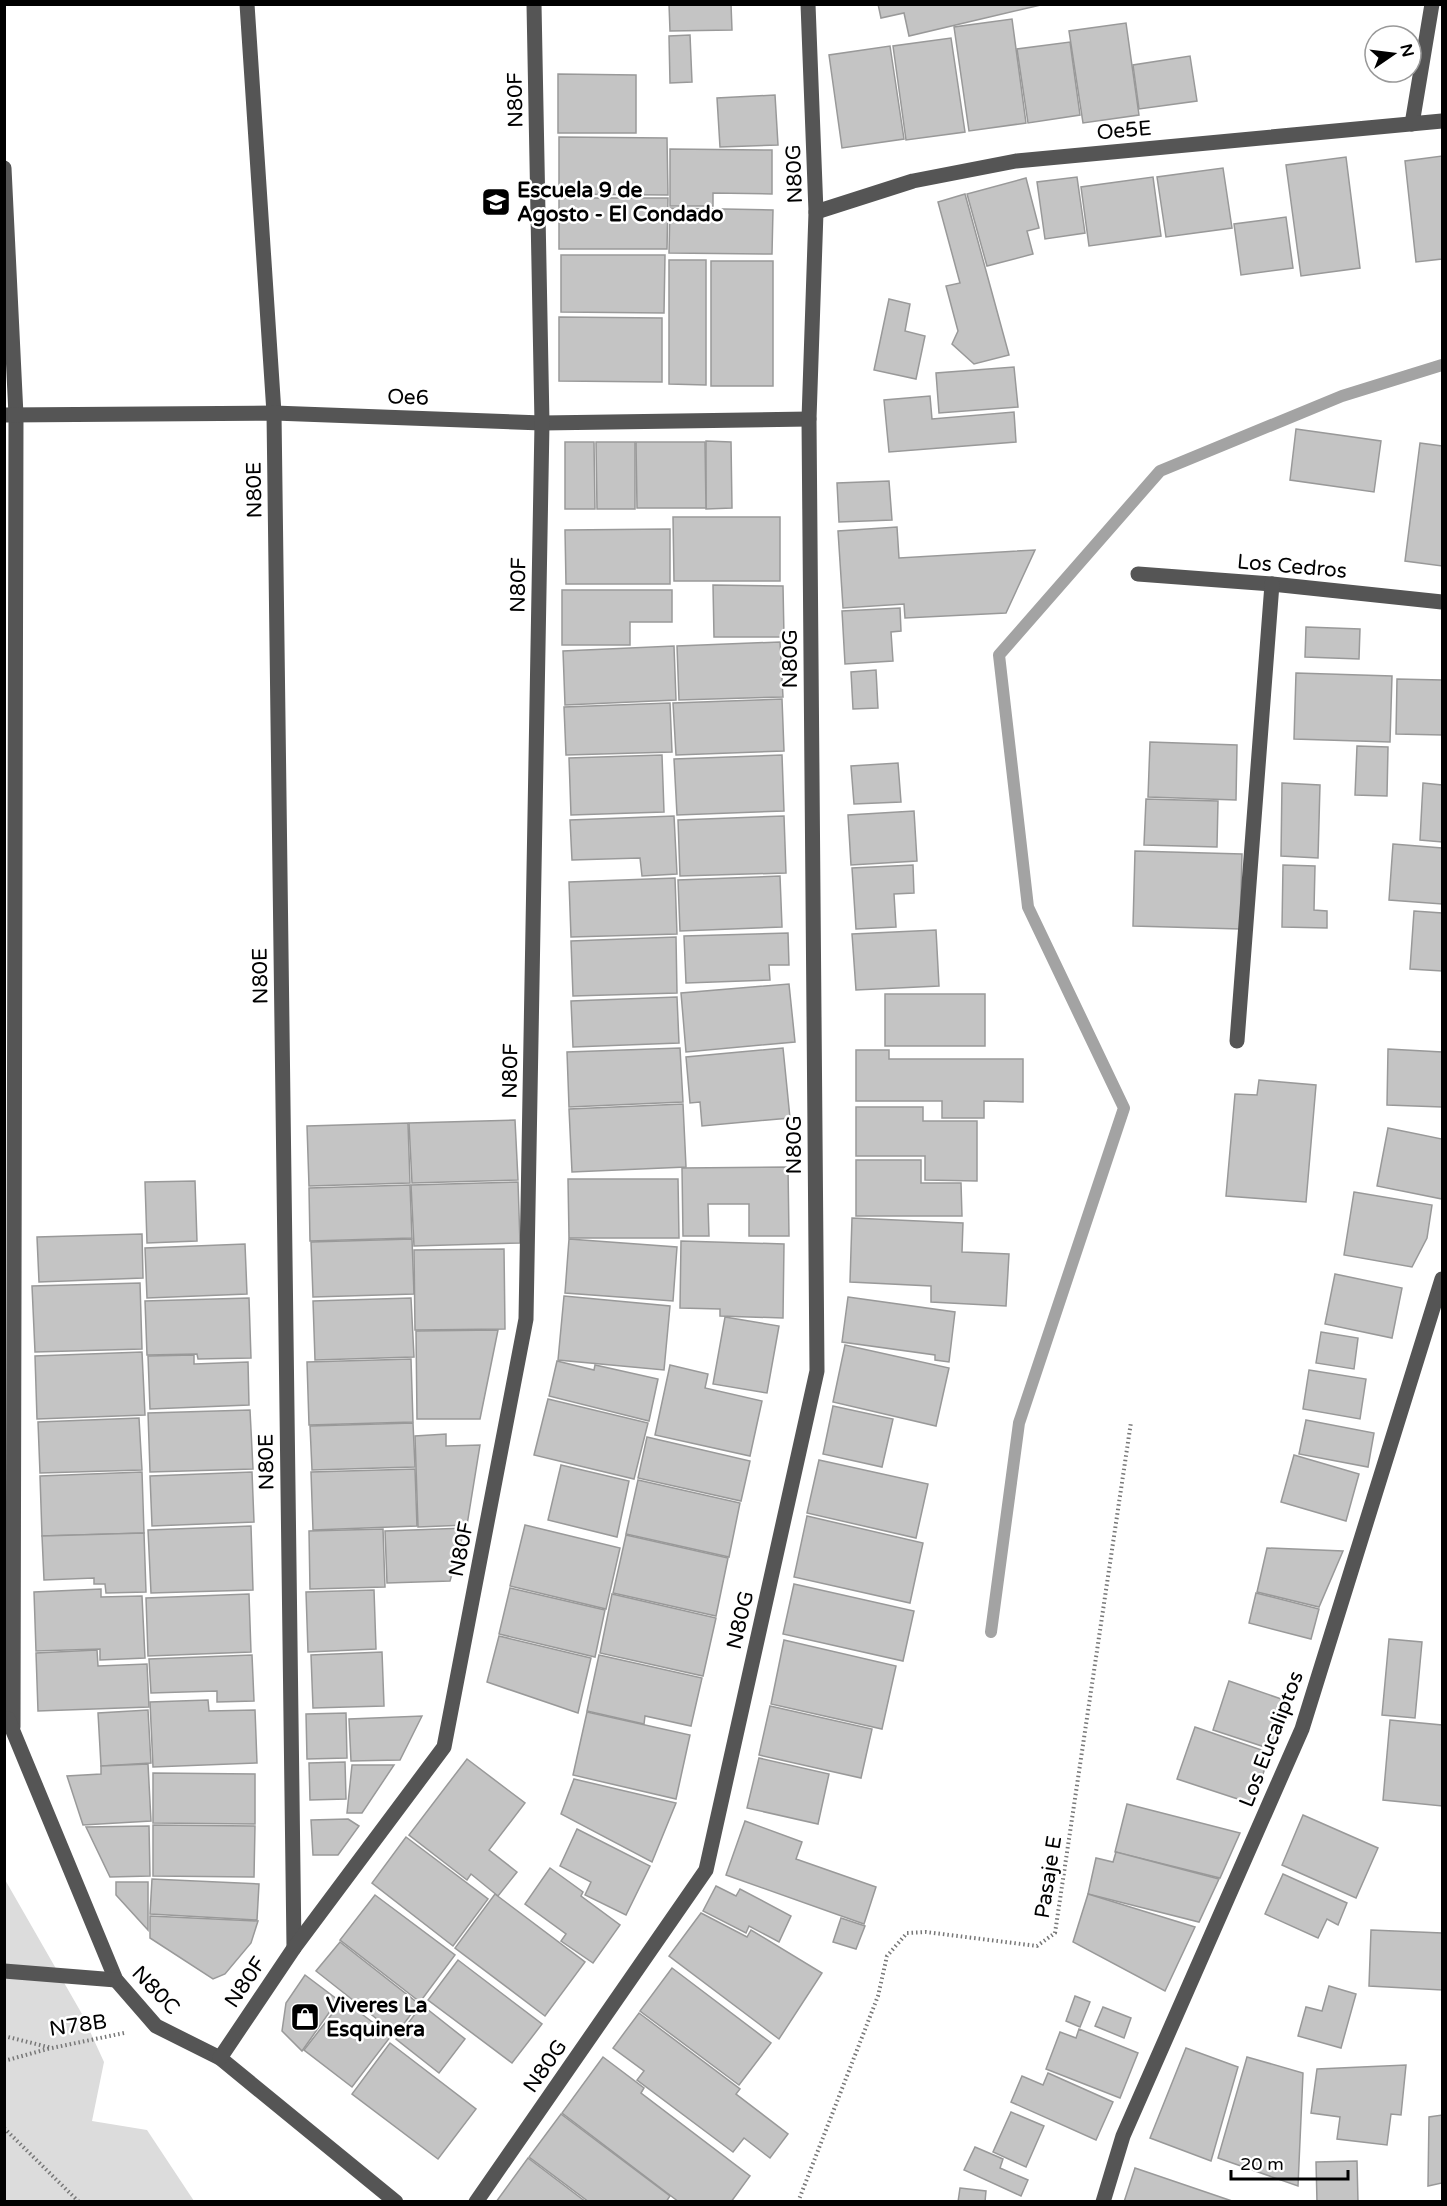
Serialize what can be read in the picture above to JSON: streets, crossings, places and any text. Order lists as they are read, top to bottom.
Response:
{
  "streets": {
    "street": [
      "N80F",
      "Oe5E",
      "N80G",
      "Oe6",
      "N80E",
      "Los Cedros",
      "Los Eucaliptos",
      "N80C"
    ],
    "path": ["Pasaje E", "N78B"]
  },
  "crossings": [
    ["N80F", "Oe6"],
    ["N80F", "N80E"],
    ["N80F", "N80C"],
    ["Oe5E", "N80G"],
    ["N80G", "Oe6"],
    ["Oe6", "N80E"],
    ["N80C", "N78B"]
  ],
  "places": {
    "school or university": ["Escuela 9 de Agosto - El Condado"],
    "shop": ["Viveres La Esquinera"]
  },
  "scale_bar": "20 m",
  "north": "right"
}
